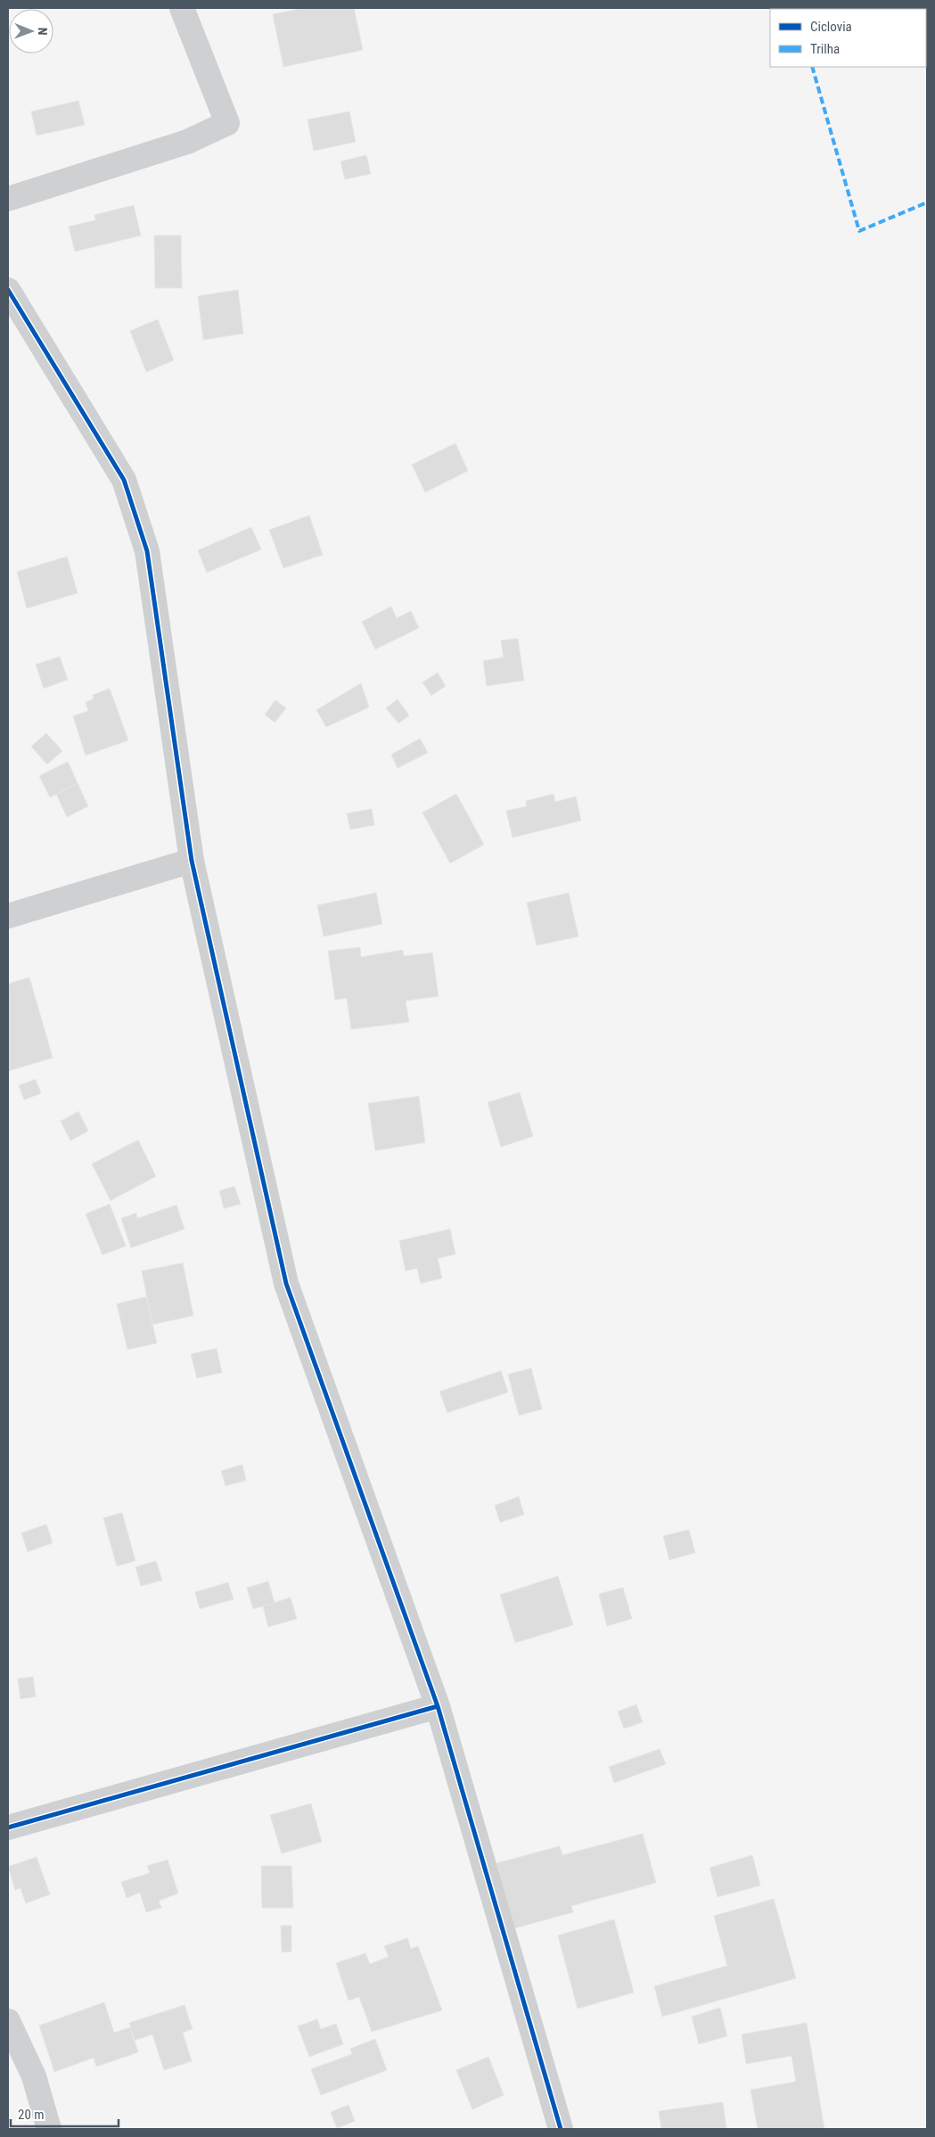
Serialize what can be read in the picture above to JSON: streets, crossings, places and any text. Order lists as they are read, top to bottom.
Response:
{
  "legend": ["Ciclovia", "Trilha"],
  "scale_bar": "20 m",
  "north": "right"
}
